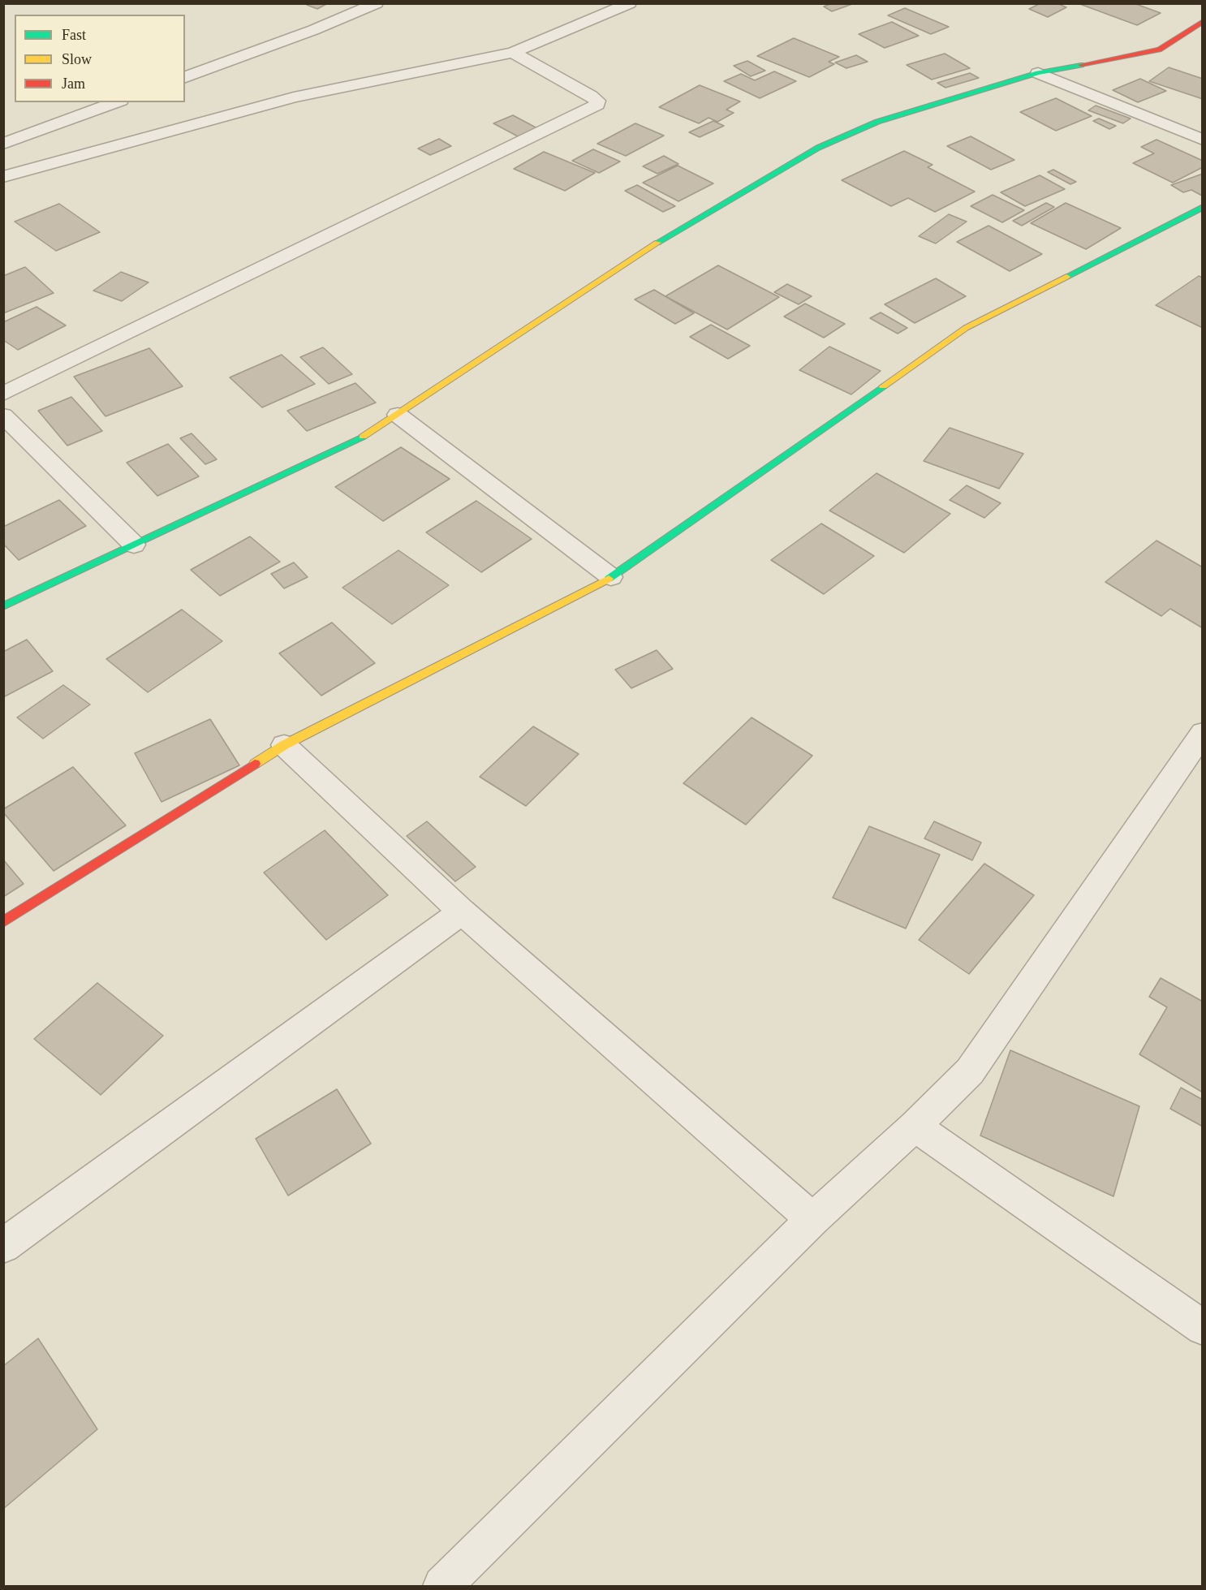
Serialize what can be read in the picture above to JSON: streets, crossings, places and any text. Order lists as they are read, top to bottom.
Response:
{
  "legend": ["Fast", "Slow", "Jam"]
}
